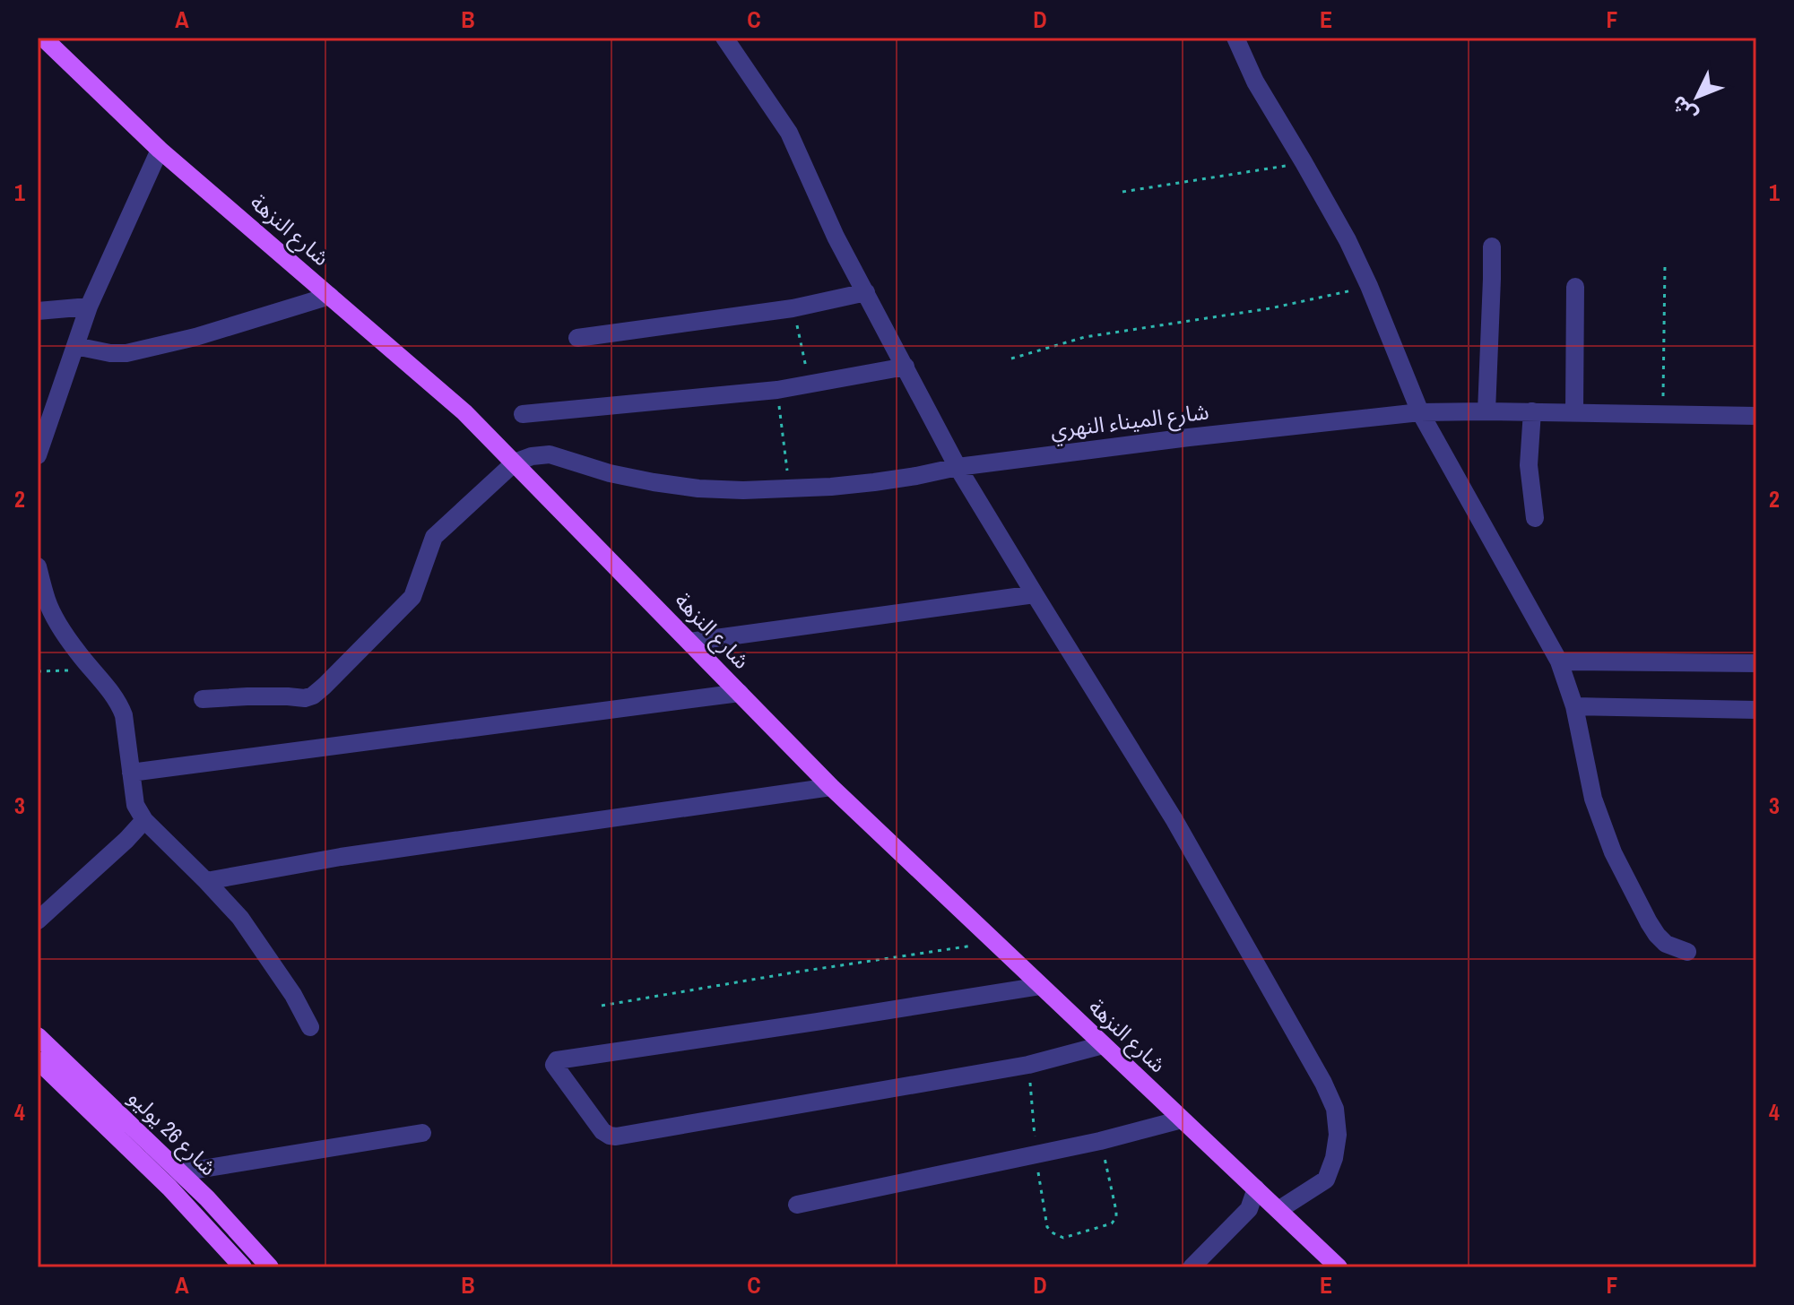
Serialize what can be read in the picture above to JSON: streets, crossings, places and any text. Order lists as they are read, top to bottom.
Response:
{
  "streets": {
    "main road": ["شارع النزهة", "شارع 26 يوليو"],
    "street": ["شارع الميناء النهري"]
  },
  "crossings": [
    ["شارع النزهة", "شارع الميناء النهري"]
  ],
  "north": "bottom left",
  "grid": {
    "columns": [
      "A",
      "B",
      "C",
      "D",
      "E",
      "F"
    ],
    "rows": [
      "1",
      "2",
      "3",
      "4"
    ]
  }
}
